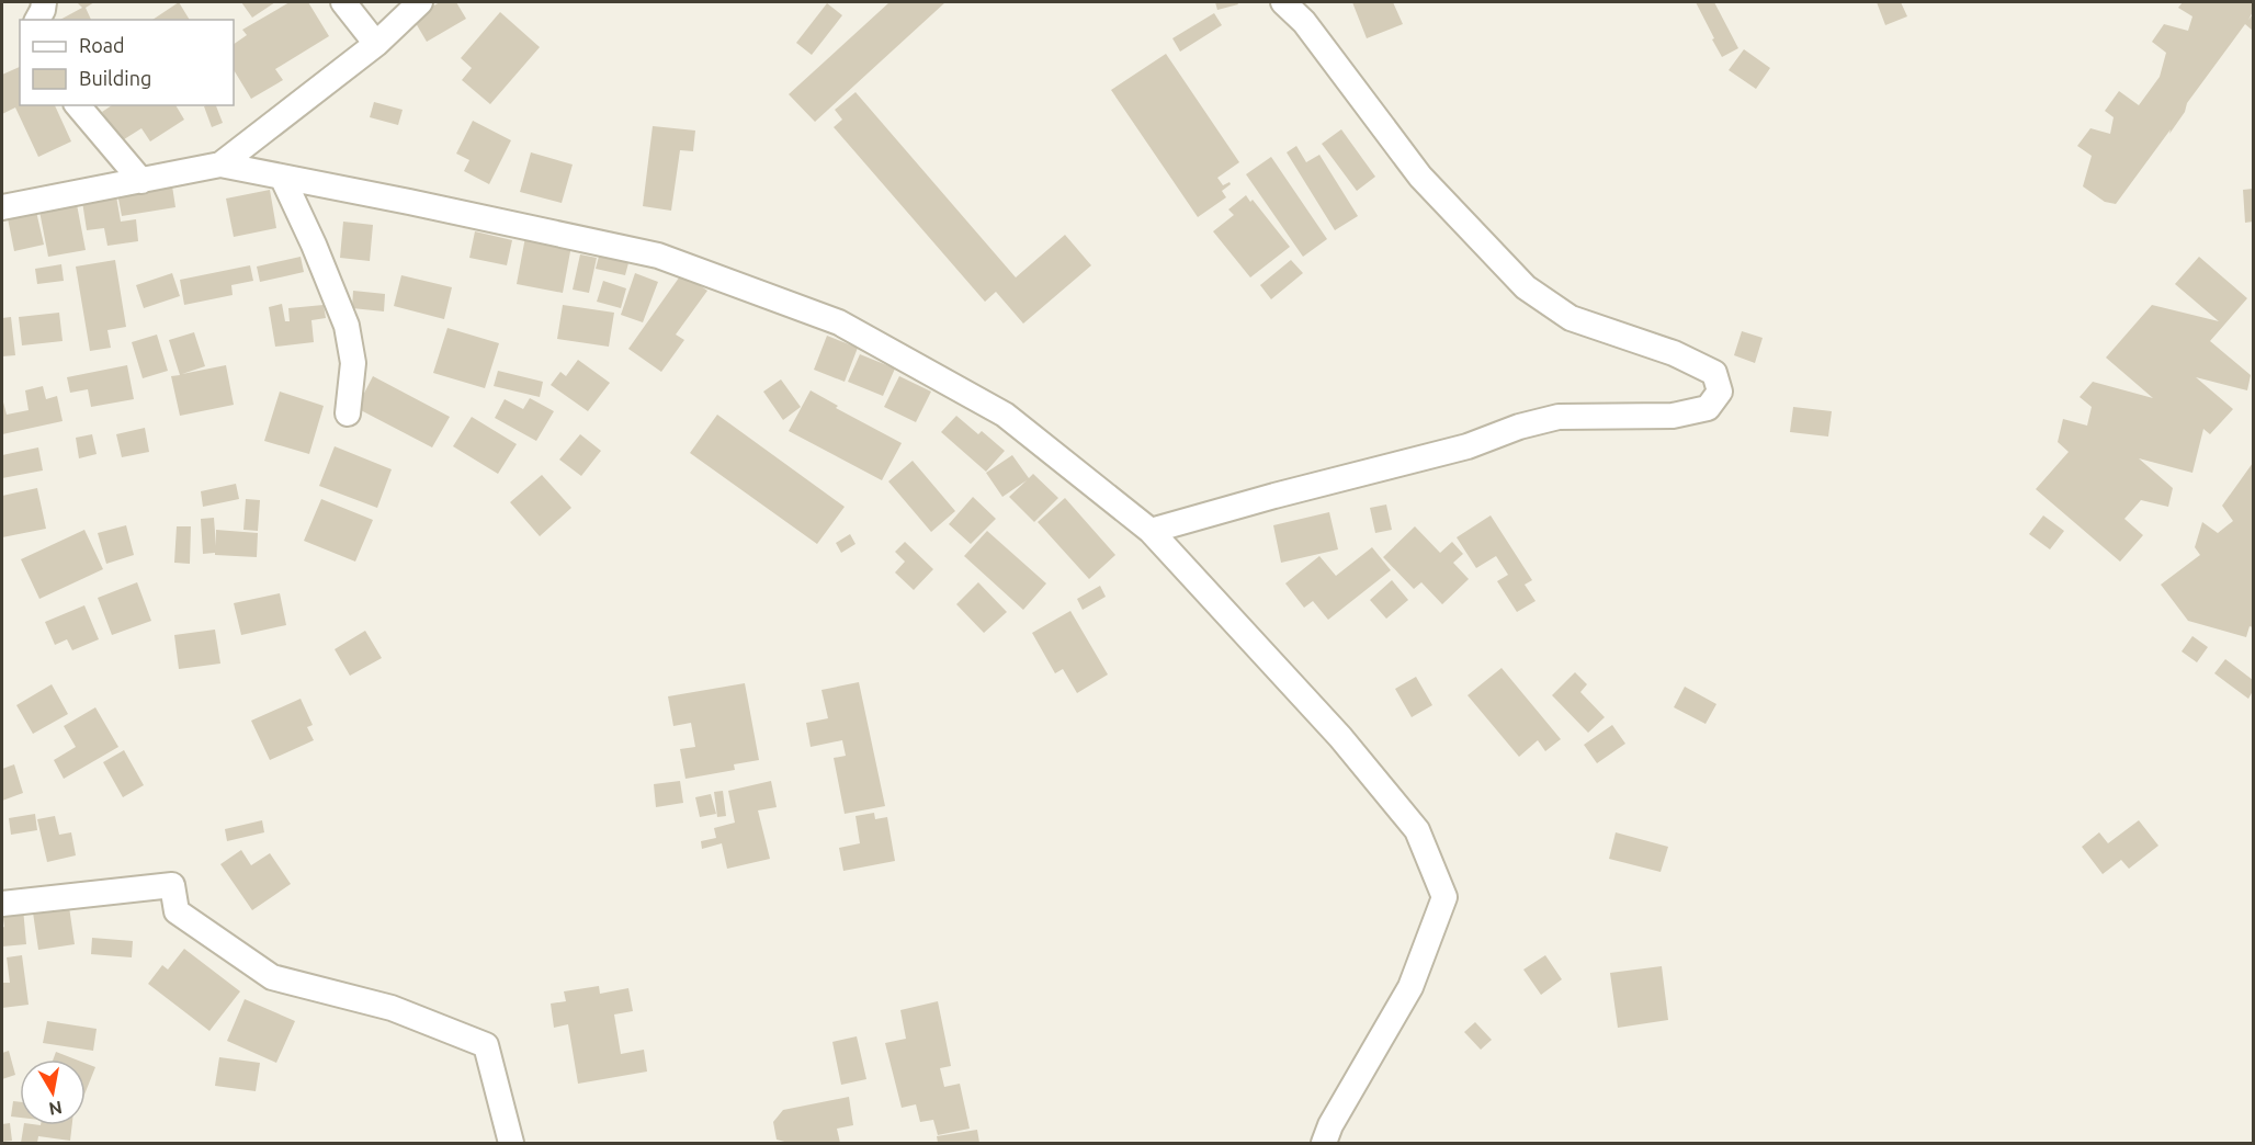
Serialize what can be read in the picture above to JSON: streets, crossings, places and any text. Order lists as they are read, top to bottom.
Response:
{
  "legend": ["Road", "Building"],
  "north": "bottom"
}
